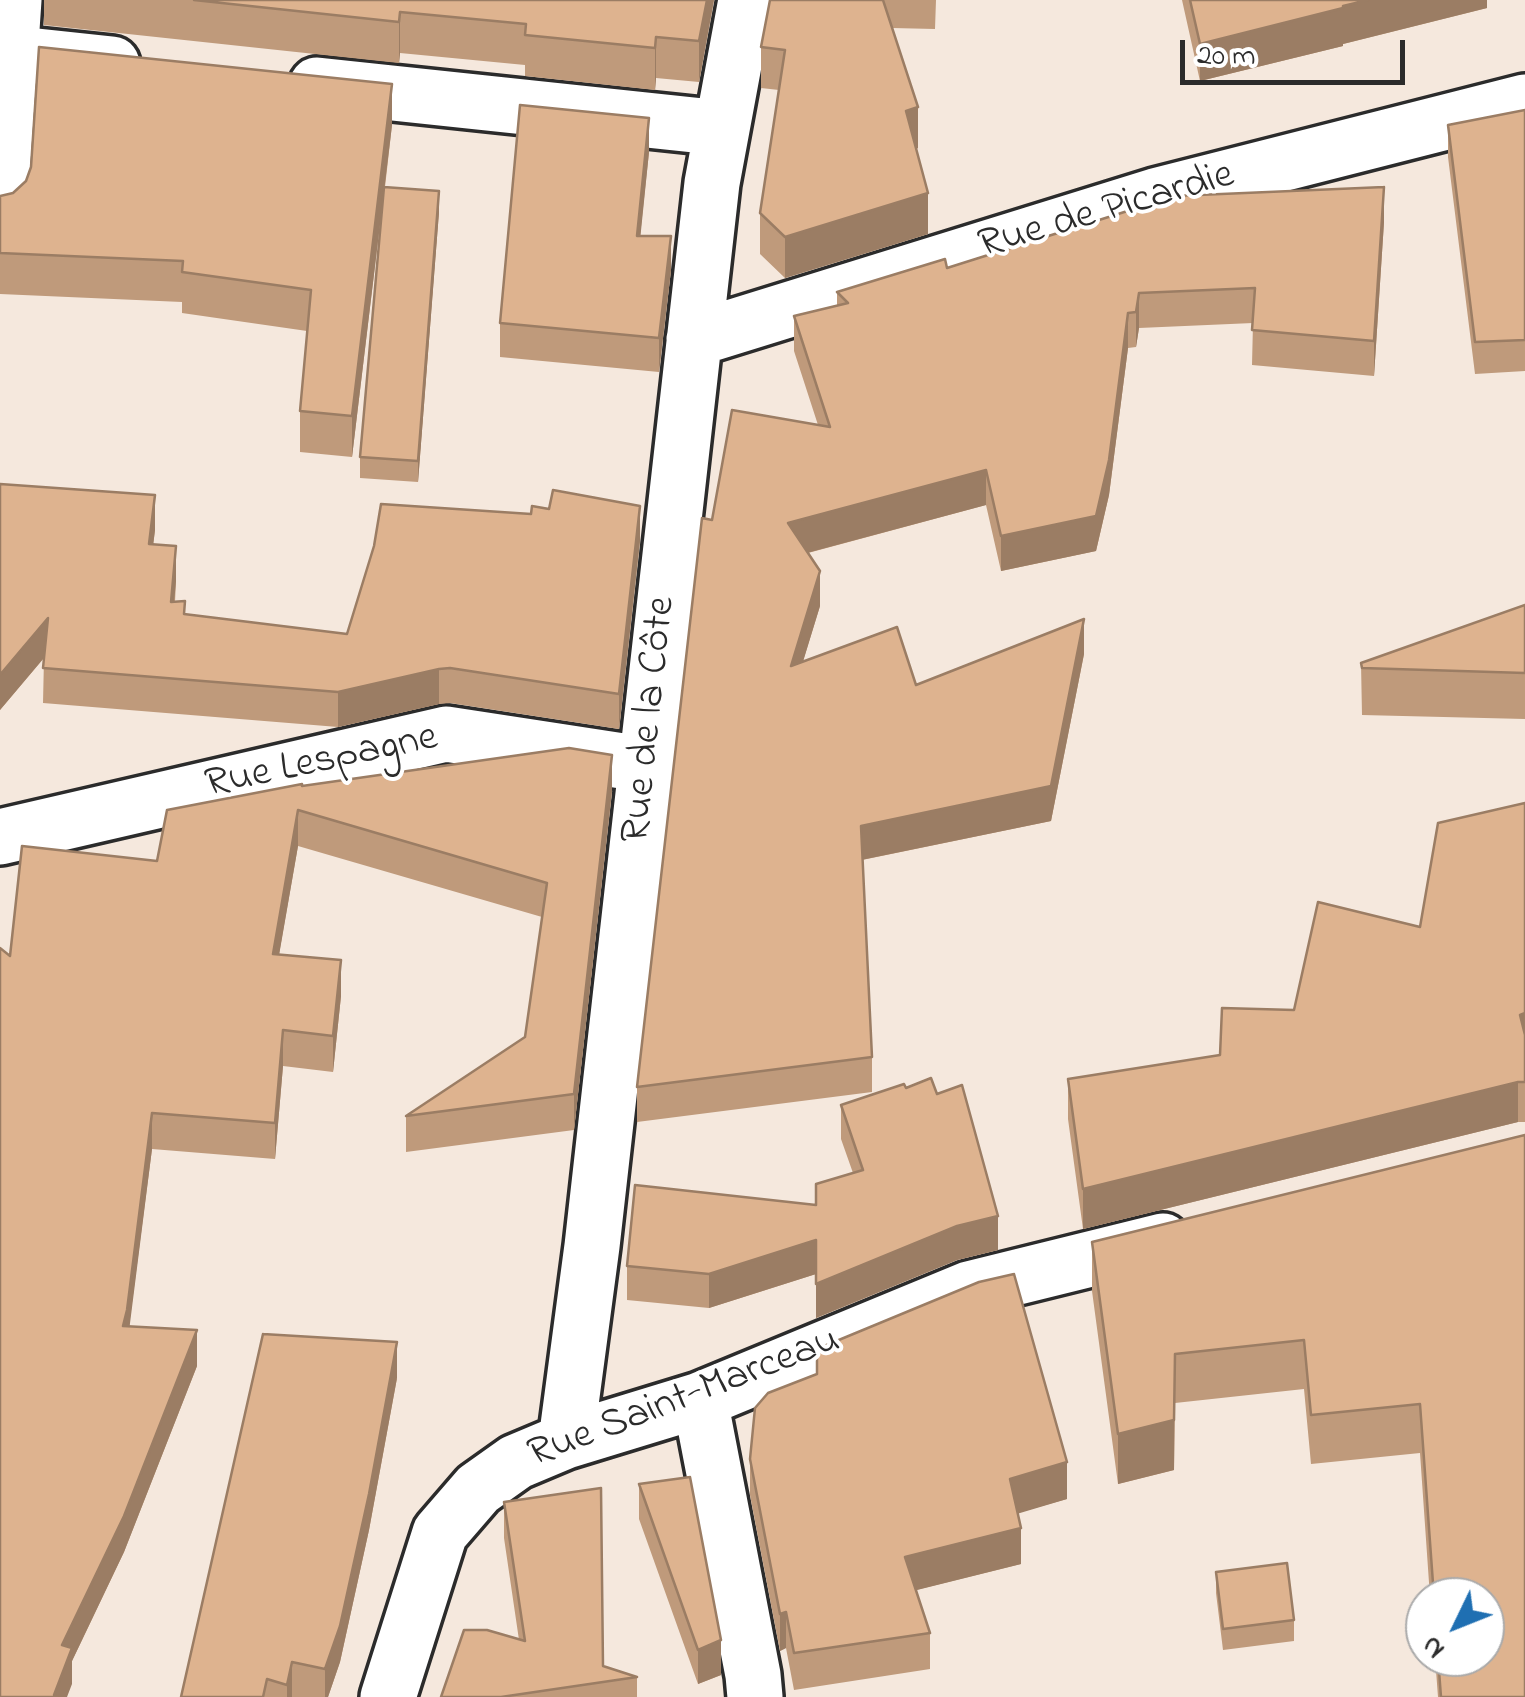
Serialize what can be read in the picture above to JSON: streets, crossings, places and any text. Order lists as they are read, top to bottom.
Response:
{
  "streets": {
    "street": [
      "Rue de Picardie",
      "Rue de la Côte",
      "Rue Lespagne",
      "Rue Saint-Marceau"
    ]
  },
  "crossings": [
    ["Rue de Picardie", "Rue de la Côte"],
    ["Rue de la Côte", "Rue Lespagne"],
    ["Rue de la Côte", "Rue Saint-Marceau"]
  ],
  "scale_bar": "20 m",
  "north": "bottom left"
}
